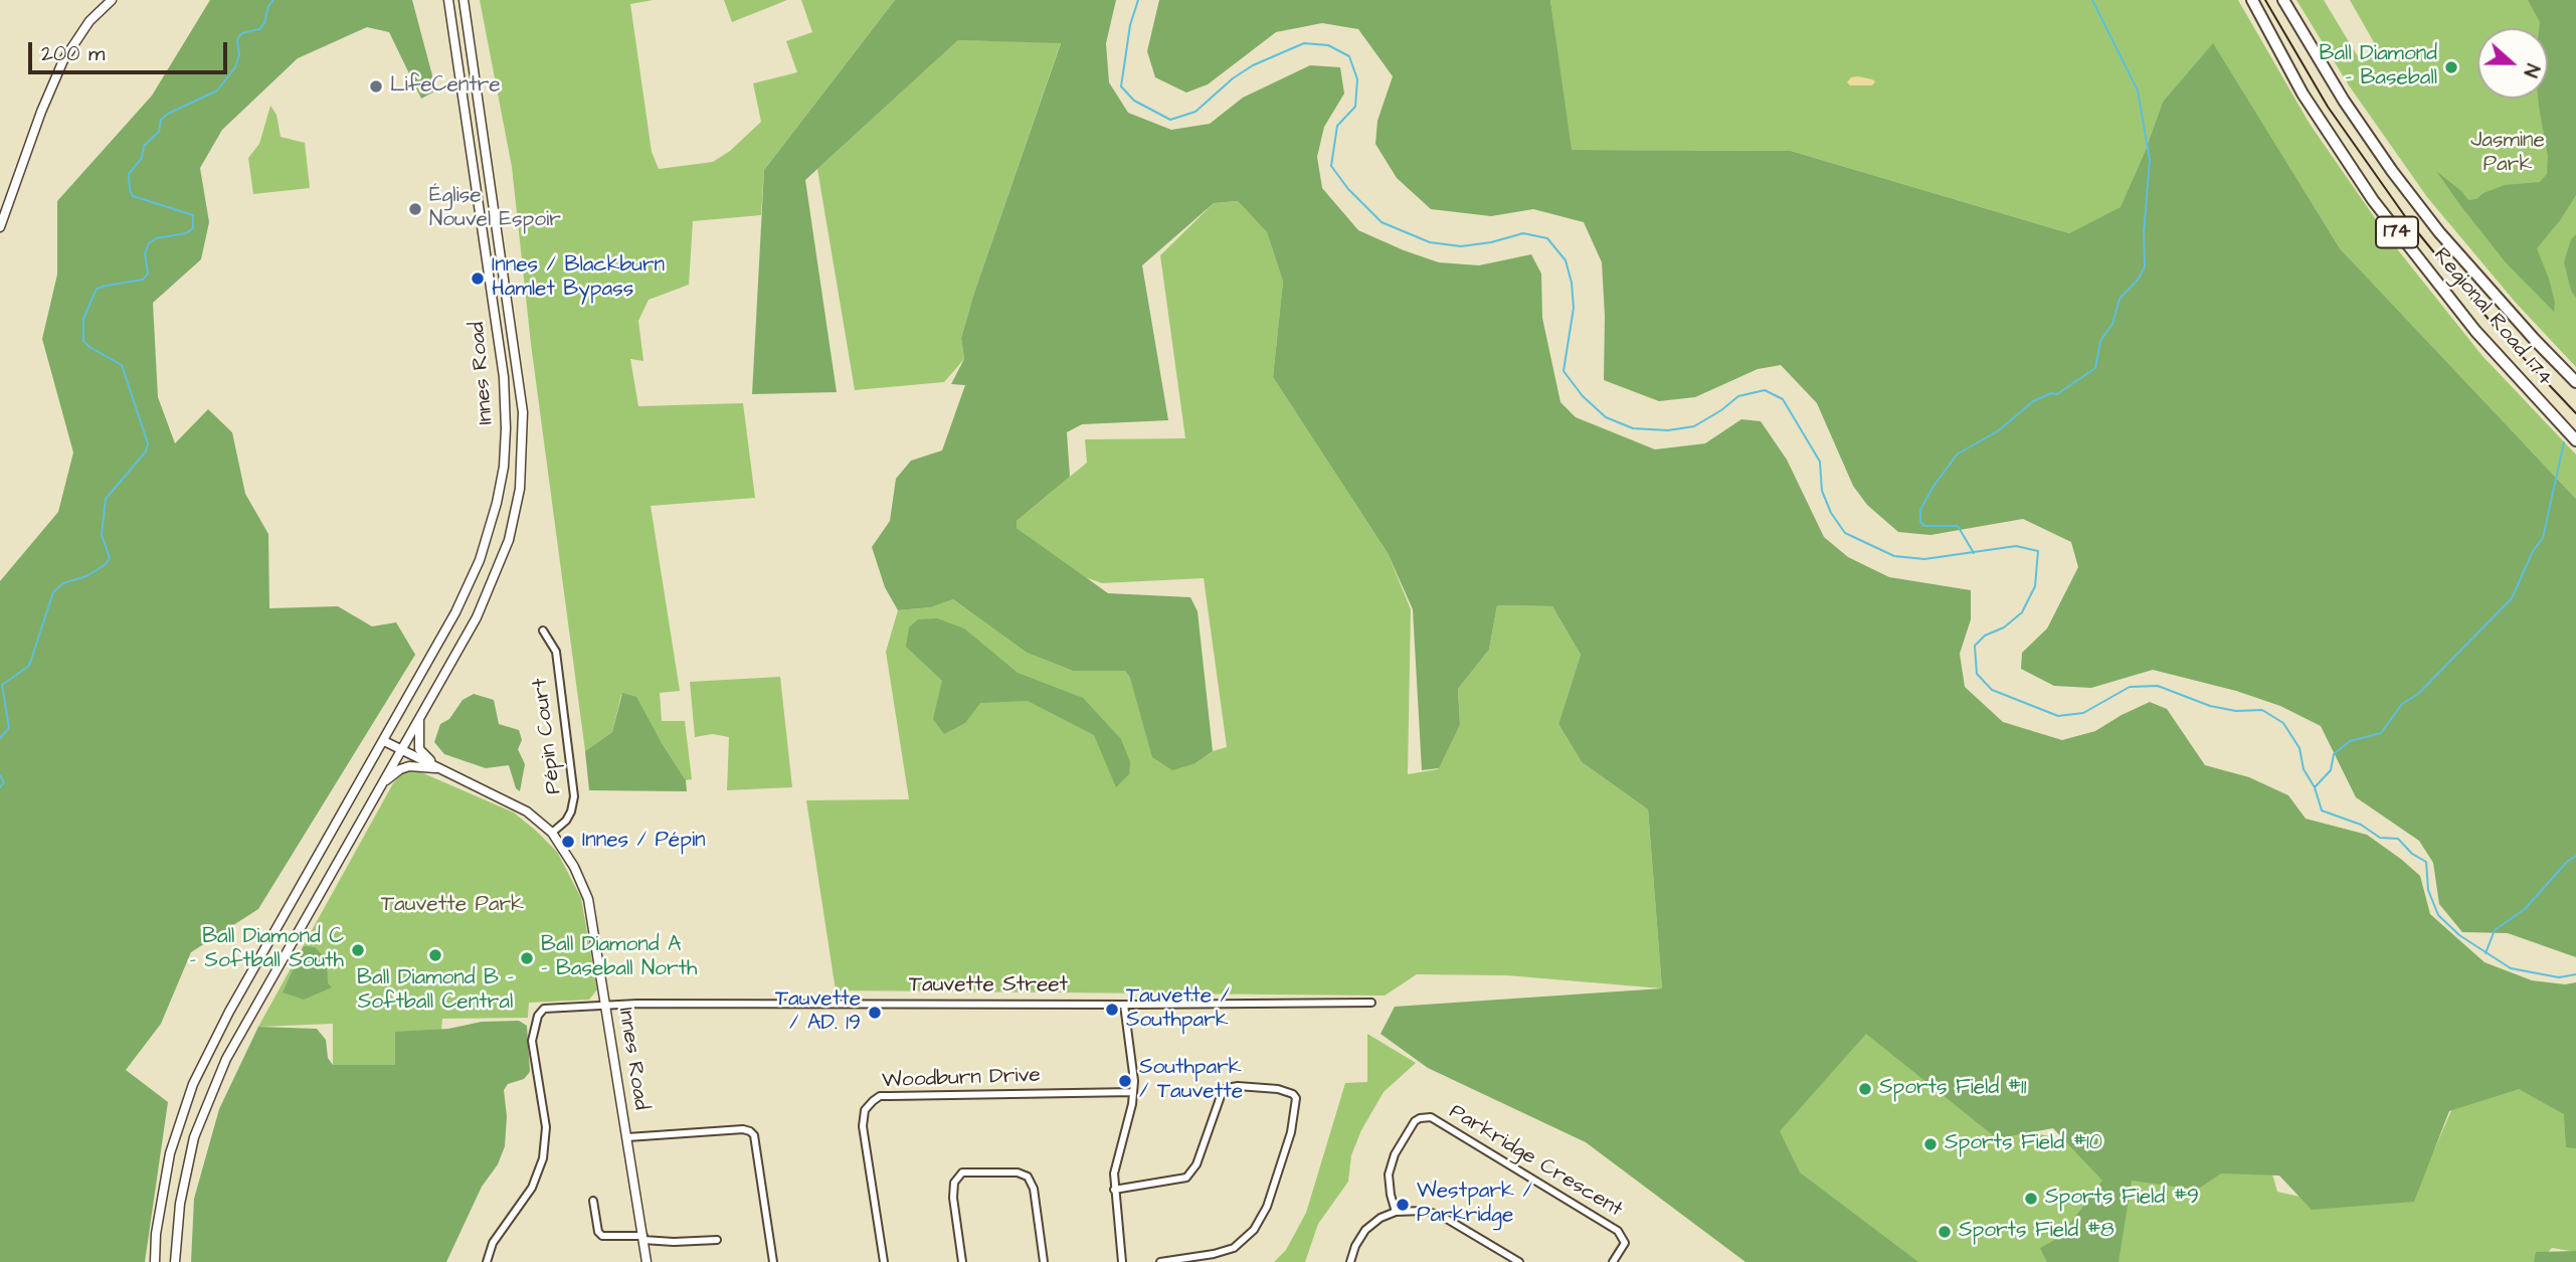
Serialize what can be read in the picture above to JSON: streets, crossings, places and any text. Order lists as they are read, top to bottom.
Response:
{
  "streets": {
    "highway": ["174", "Regional Road 174"],
    "main road": ["Innes Road"],
    "street": [
      "Pépin Court",
      "Tauvette Street",
      "Woodburn Drive",
      "Parkridge Crescent"
    ]
  },
  "crossings": [
    ["Innes Road", "Pépin Court"],
    ["Innes Road", "Tauvette Street"]
  ],
  "parks": ["Jasmine Park", "Tauvette Park"],
  "places": [
    "Ball Diamond - Baseball",
    "LifeCentre",
    "Église Nouvel Espoir",
    "Innes / Blackburn Hamlet Bypass",
    "Innes / Pépin",
    "Ball Diamond C - Softball South",
    "Ball Diamond B - Softball Central",
    "Ball Diamond A - Baseball North",
    "Tauvette / Southpark",
    "Tauvette / AD. 19",
    "Southpark / Tauvette",
    "Sports Field #11",
    "Sports Field #10",
    "Sports Field #9",
    "Westpark / Parkridge",
    "Sports Field #8"
  ],
  "scale_bar": "200 m",
  "north": "right"
}
